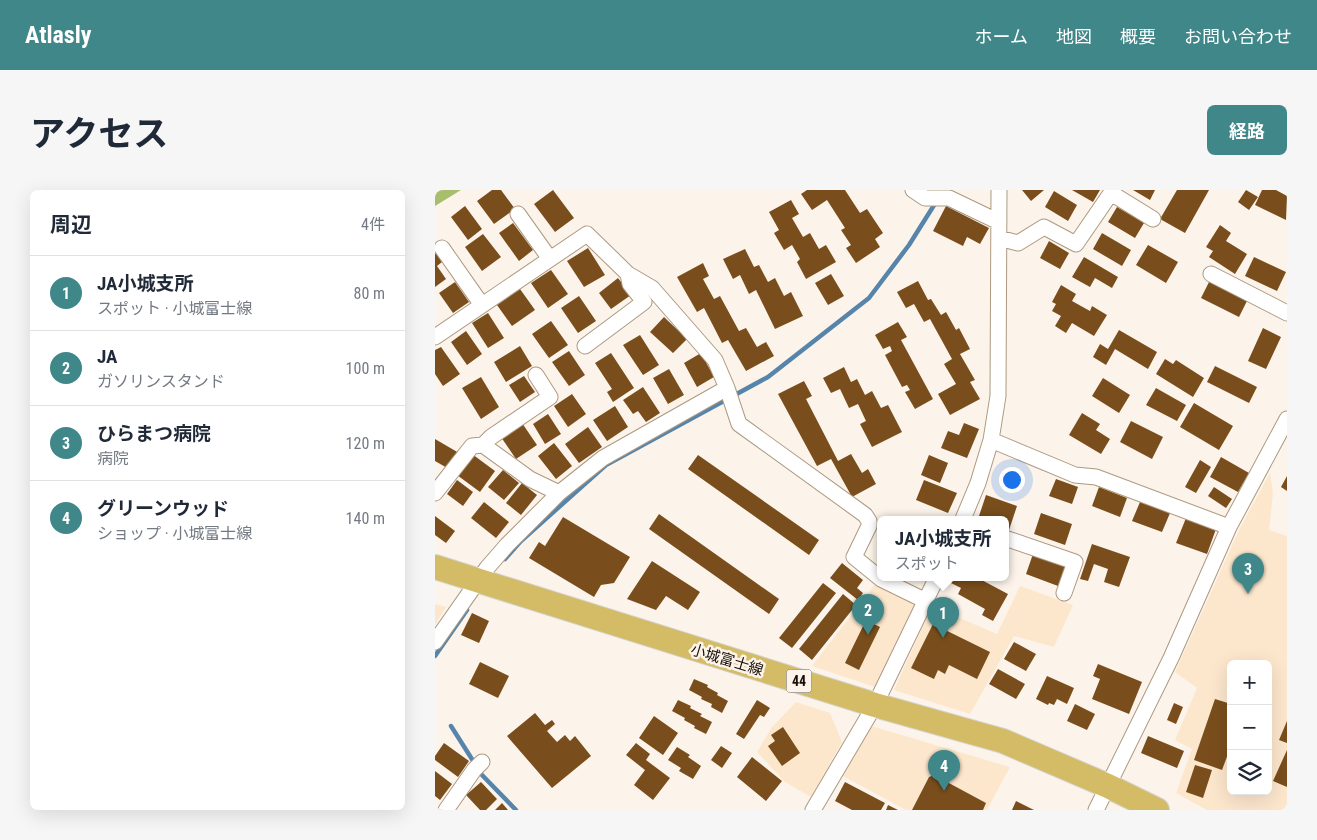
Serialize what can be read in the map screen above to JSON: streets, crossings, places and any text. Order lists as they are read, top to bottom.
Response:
{
  "streets": {
    "main road": ["小城富士線", "44"]
  },
  "page": {
    "header": "Atlasly",
    "nav": [
      "ホーム",
      "地図",
      "概要",
      "お問い合わせ"
    ],
    "title": "アクセス",
    "buttons": "経路",
    "heading": ["周辺", "4件"],
    "list": [
      {
        "mark": "1",
        "name": "JA小城支所",
        "note": "スポット · 小城富士線",
        "value": "80 m"
      },
      {
        "mark": "2",
        "name": "JA",
        "note": "ガソリンスタンド",
        "value": "100 m"
      },
      {
        "mark": "3",
        "name": "ひらまつ病院",
        "note": "病院",
        "value": "120 m"
      },
      {
        "mark": "4",
        "name": "グリーンウッド",
        "note": "ショップ · 小城富士線",
        "value": "140 m"
      }
    ],
    "popup": ["JA小城支所", "スポット"],
    "pins": [
      "3",
      "2",
      "1",
      "4"
    ],
    "map_buttons": ["+", "−"]
  }
}
